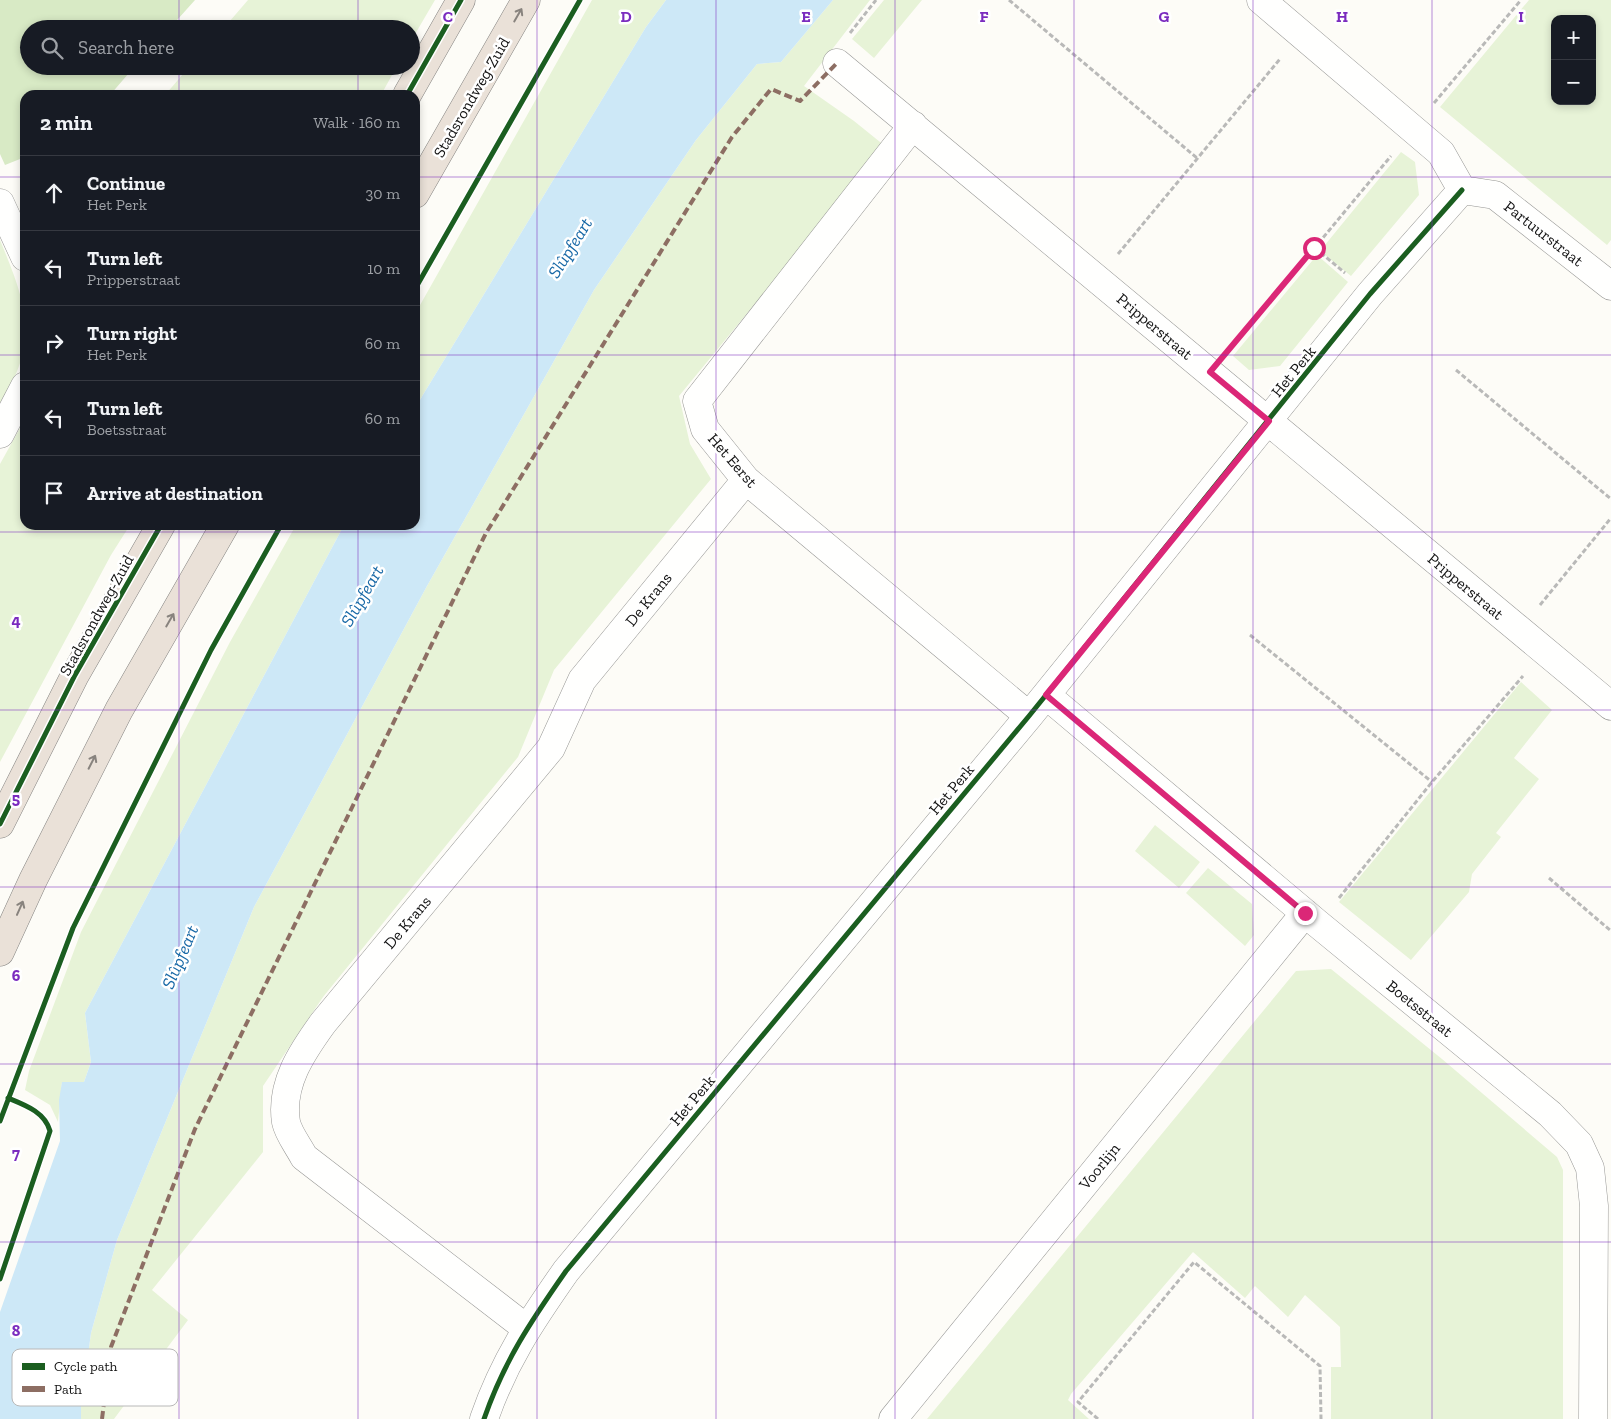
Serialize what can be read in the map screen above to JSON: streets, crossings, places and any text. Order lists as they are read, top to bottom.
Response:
{
  "streets": {
    "highway": ["Stadsrondweg-Zuid"],
    "street": [
      "Partuurstraat",
      "Pripperstraat",
      "Het Perk",
      "Het Eerst",
      "De Krans",
      "Boetsstraat",
      "Voorlijn"
    ]
  },
  "crossings": [
    ["Partuurstraat", "Het Perk"],
    ["Pripperstraat", "Het Perk"],
    ["Pripperstraat", "Het Eerst"],
    ["Het Perk", "Het Eerst"],
    ["Het Perk", "De Krans"],
    ["Het Perk", "Boetsstraat"],
    ["Het Eerst", "De Krans"],
    ["Het Eerst", "Boetsstraat"],
    ["Boetsstraat", "Voorlijn"]
  ],
  "water": ["Slûpfeart"],
  "legend": ["Cycle path", "Path"],
  "page": {
    "map_buttons": ["+", "−"],
    "search": "Search here",
    "heading": ["2 min", "Walk · 160 m"],
    "list": [
      ["Continue", "Het Perk", "30 m"],
      ["Turn left", "Pripperstraat", "10 m"],
      ["Turn right", "Het Perk", "60 m"],
      ["Turn left", "Boetsstraat", "60 m"],
      "Arrive at destination"
    ]
  },
  "grid": {
    "columns": [
      "C",
      "D",
      "E",
      "F",
      "G",
      "H",
      "I"
    ],
    "rows": [
      "4",
      "5",
      "6",
      "7",
      "8"
    ]
  }
}
